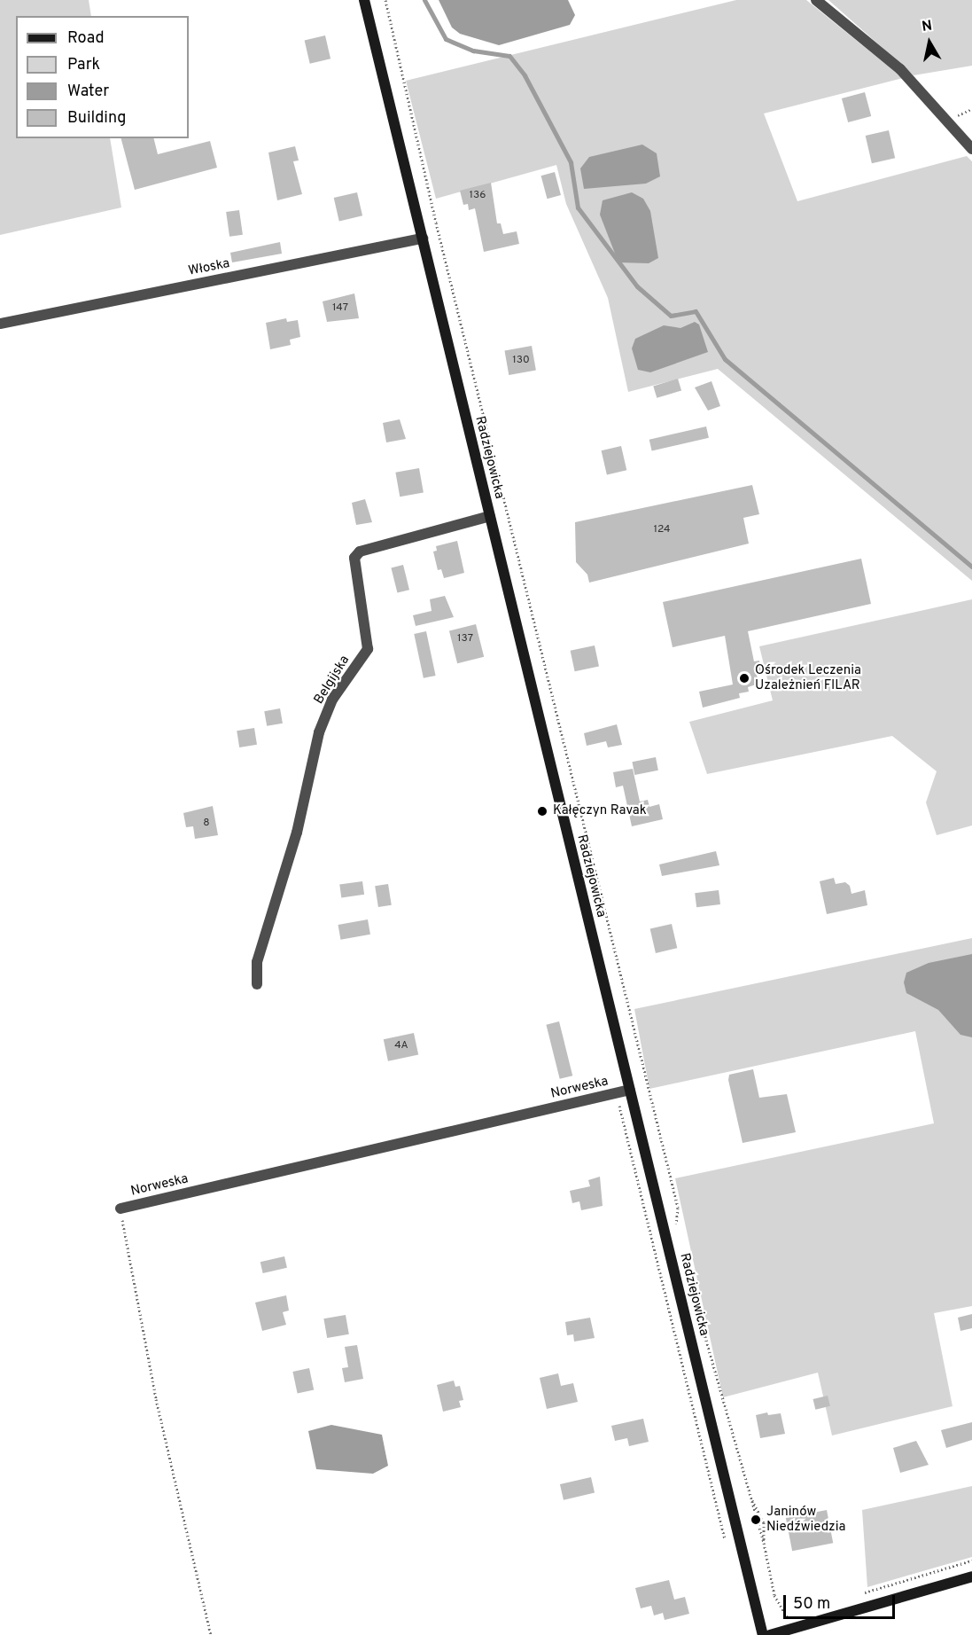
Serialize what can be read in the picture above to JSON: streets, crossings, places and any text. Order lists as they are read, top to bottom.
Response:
{
  "streets": {
    "main road": ["Radziejowicka"],
    "street": ["Włoska", "Belgijska", "Norweska"]
  },
  "crossings": [
    ["Włoska", "Radziejowicka"],
    ["Radziejowicka", "Belgijska"],
    ["Radziejowicka", "Norweska"]
  ],
  "places": ["Ośrodek Leczenia Uzależnień FILAR", "Kałęczyn Ravak", "Janinów Niedźwiedzia"],
  "house_numbers": [
    "136",
    "147",
    "130",
    "124",
    "137",
    "8",
    "4A"
  ],
  "legend": [
    "Road",
    "Park",
    "Water",
    "Building"
  ],
  "scale_bar": "50 m",
  "north": "top"
}
